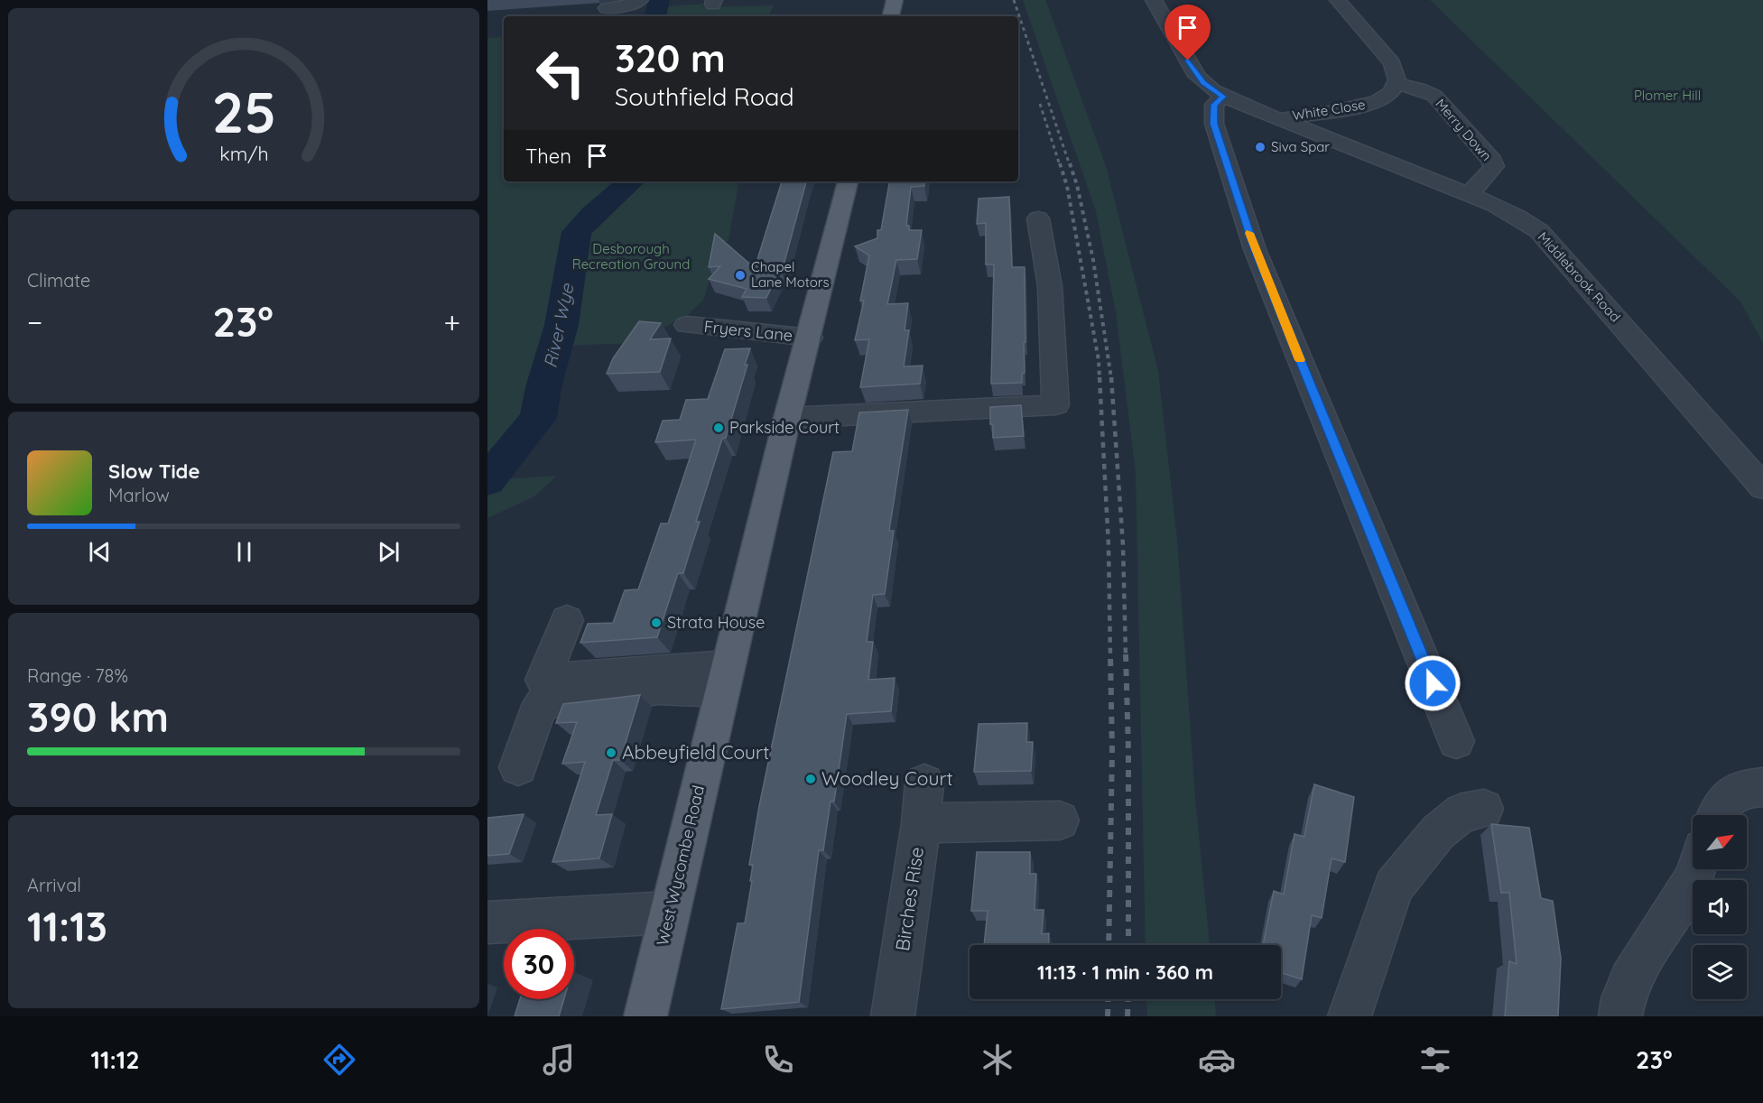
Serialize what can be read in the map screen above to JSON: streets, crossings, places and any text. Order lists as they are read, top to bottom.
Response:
{
  "streets": {
    "main road": ["West Wycombe Road"],
    "street": [
      "White Close",
      "Merry Down",
      "Middlebrook Road",
      "Fryers Lane",
      "Birches Rise"
    ]
  },
  "crossings": [
    ["White Close", "Merry Down"],
    ["White Close", "Middlebrook Road"],
    ["Merry Down", "Middlebrook Road"],
    ["Fryers Lane", "West Wycombe Road"]
  ],
  "water": ["River Wye"],
  "parks": ["Plomer Hill", "Desborough Recreation Ground"],
  "places": [
    "Siva Spar",
    "Chapel Lane Motors",
    "Parkside Court",
    "Strata House",
    "Abbeyfield Court",
    "Woodley Court"
  ],
  "north": "top right",
  "page": {
    "turn": ["320 m", "Southfield Road"],
    "then": "Then",
    "tile": [
      "Climate",
      ["Range · 78%", "390 km"],
      ["Arrival", "11:13"]
    ],
    "heat": ["−", "23°", "+"],
    "song": ["Slow Tide", "Marlow"],
    "limit": "30",
    "trip": "11:13 · 1 min · 360 m",
    "tabs": ["11:12", "23°"],
    "gauge": ["25", "km/h"]
  }
}
